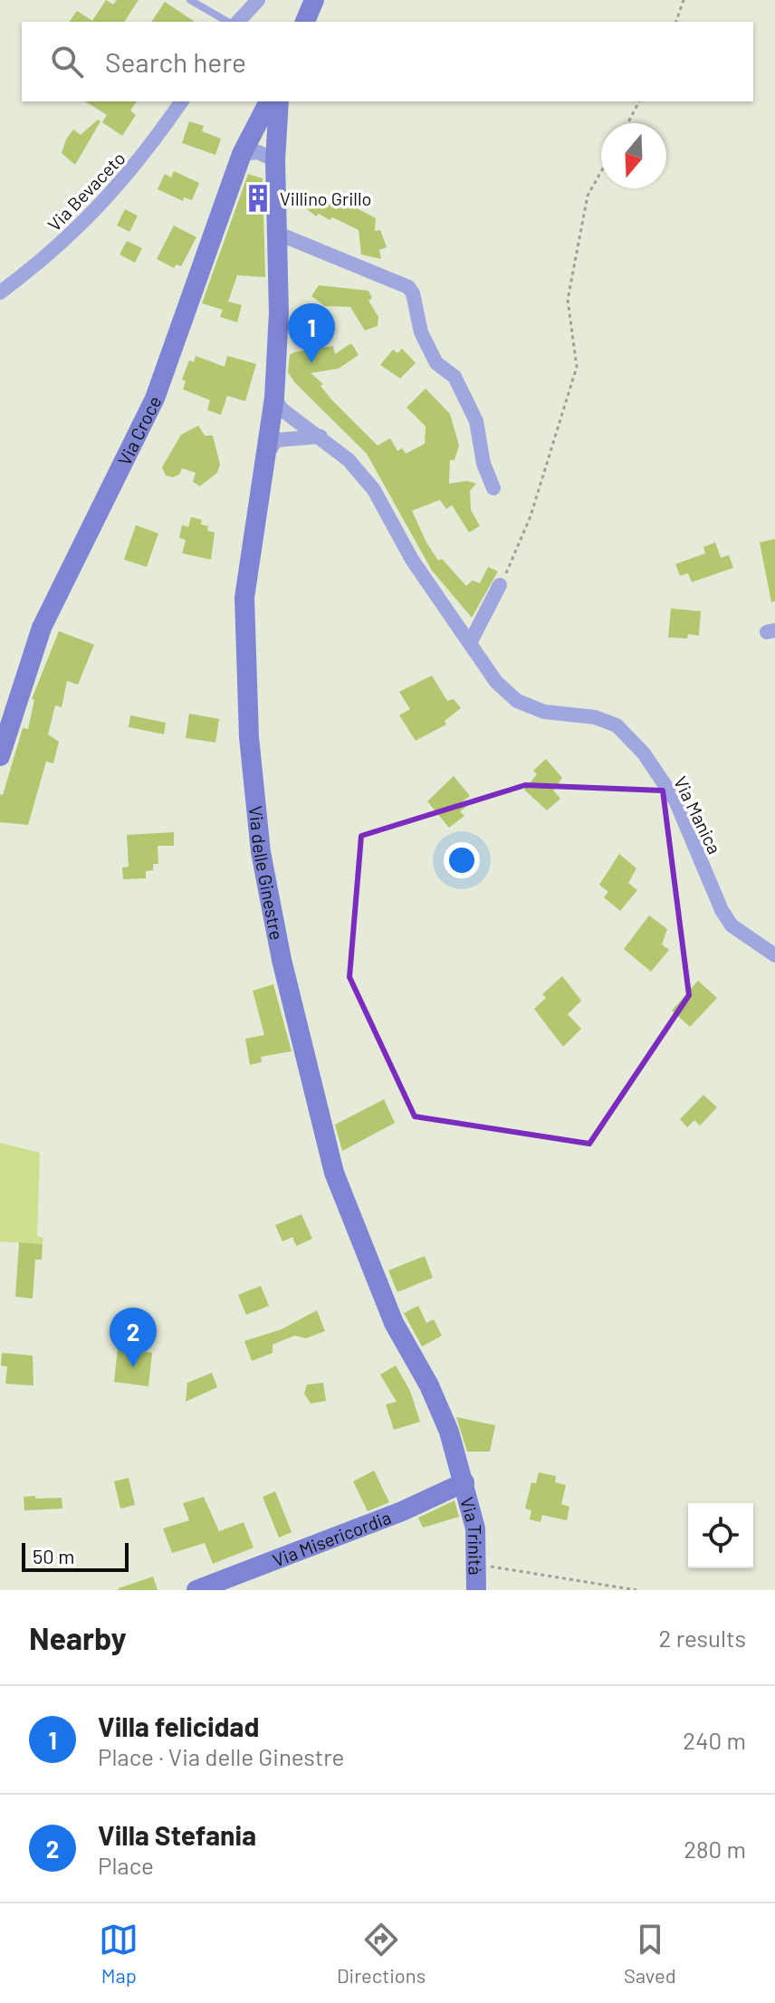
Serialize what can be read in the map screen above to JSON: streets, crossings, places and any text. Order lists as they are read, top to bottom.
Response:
{
  "streets": {
    "street": [
      "Via Bevaceto",
      "Via Croce",
      "Via Manica",
      "Via delle Ginestre",
      "Via Trinità",
      "Via Misericordia"
    ]
  },
  "crossings": [
    ["Via Manica", "Via delle Ginestre"],
    ["Via delle Ginestre", "Via Trinità"],
    ["Via delle Ginestre", "Via Misericordia"],
    ["Via Trinità", "Via Misericordia"]
  ],
  "places": {
    "building": ["Villino Grillo"]
  },
  "scale_bar": "50 m",
  "north": "bottom",
  "page": {
    "search": "Search here",
    "pins": ["1", "2"],
    "scale": "50 m",
    "heading": ["Nearby", "2 results"],
    "list": [
      {
        "mark": "1",
        "name": "Villa felicidad",
        "note": "Place · Via delle Ginestre",
        "value": "240 m"
      },
      {
        "mark": "2",
        "name": "Villa Stefania",
        "note": "Place",
        "value": "280 m"
      }
    ],
    "nav": ["Map", "Directions", "Saved"]
  }
}
